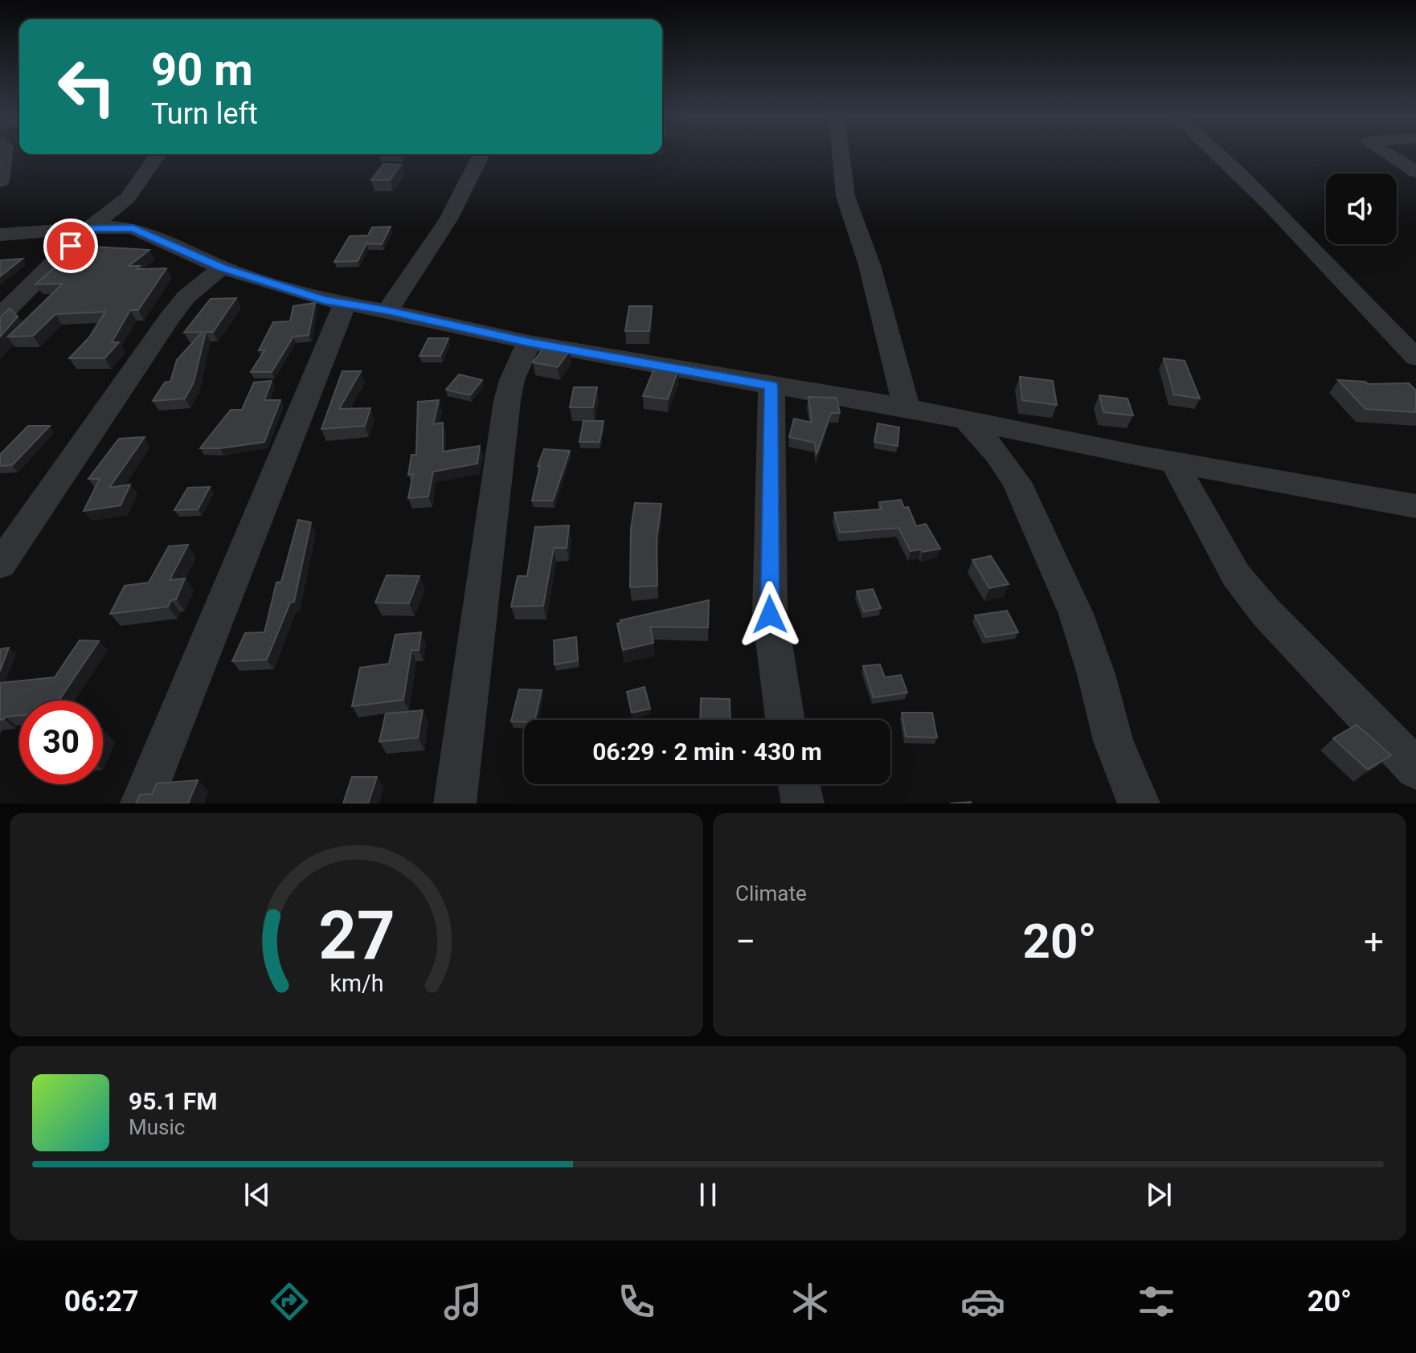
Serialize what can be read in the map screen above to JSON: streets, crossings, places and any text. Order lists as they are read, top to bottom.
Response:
{
  "page": {
    "turn": ["90 m", "Turn left"],
    "limit": "30",
    "trip": "06:29 · 2 min · 430 m",
    "tile": "Climate",
    "heat": ["−", "20°", "+"],
    "song": ["95.1 FM", "Music"],
    "tabs": ["06:27", "20°"],
    "gauge": ["27", "km/h"]
  }
}
